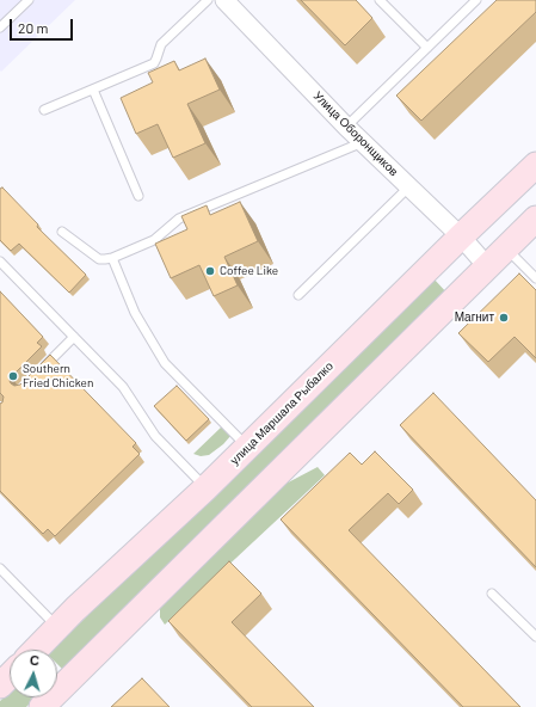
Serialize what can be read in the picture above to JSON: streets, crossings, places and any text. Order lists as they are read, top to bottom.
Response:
{
  "streets": {
    "main road": ["улица Маршала Рыбалко"],
    "street": ["Улица Оборонщиков"]
  },
  "crossings": [
    ["Улица Оборонщиков", "улица Маршала Рыбалко"]
  ],
  "places": ["Coffee Like", "Магнит", "Southern Fried Chicken"],
  "scale_bar": "20 m",
  "north": "top"
}
